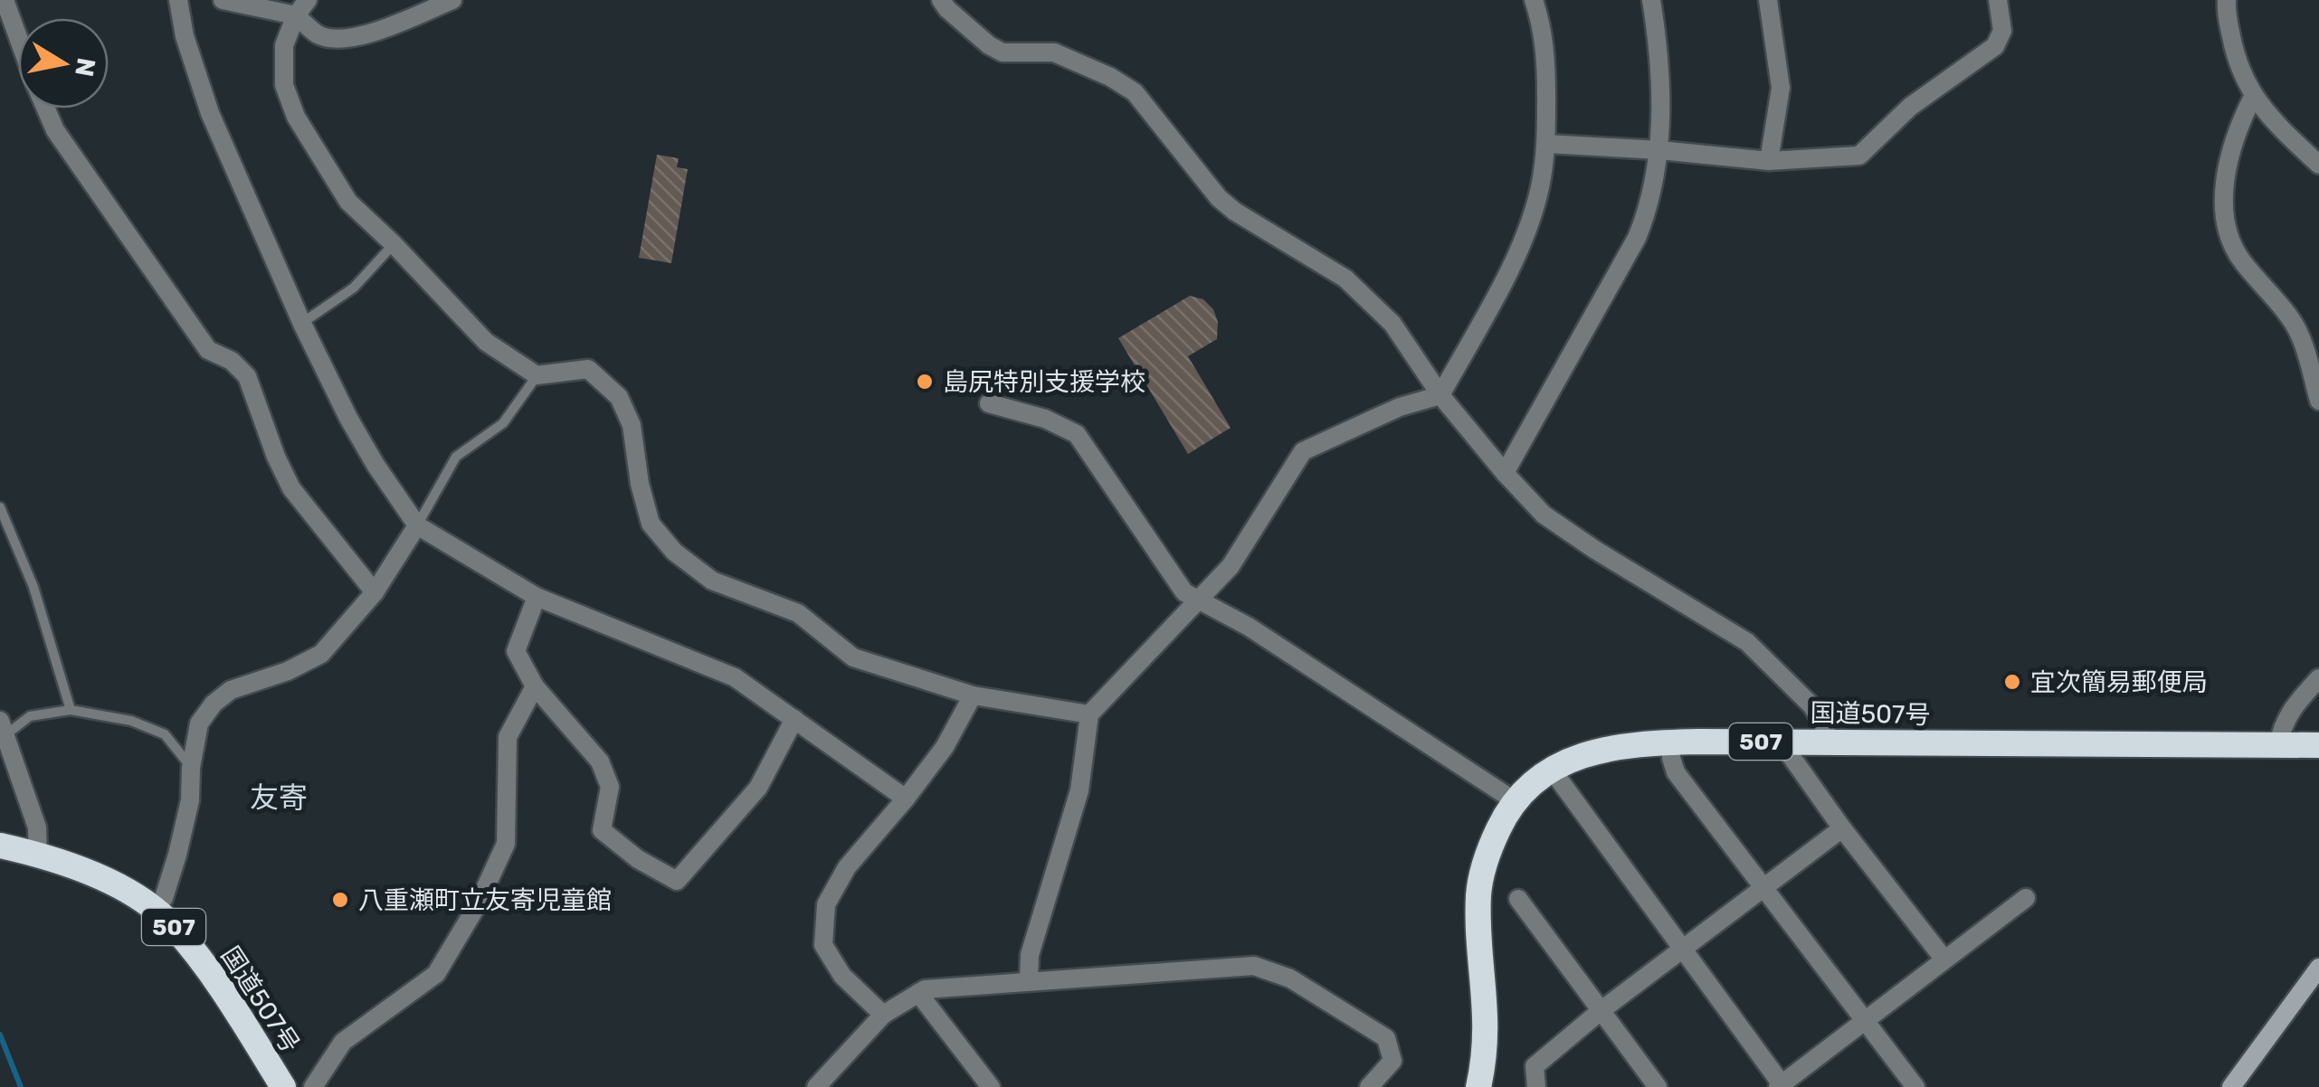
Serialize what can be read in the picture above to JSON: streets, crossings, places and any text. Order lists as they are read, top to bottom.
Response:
{
  "streets": {
    "highway": ["国道507号", "507"]
  },
  "districts": ["友寄"],
  "places": ["島尻特別支援学校", "宜次簡易郵便局", "八重瀬町立友寄児童館"],
  "north": "right"
}
